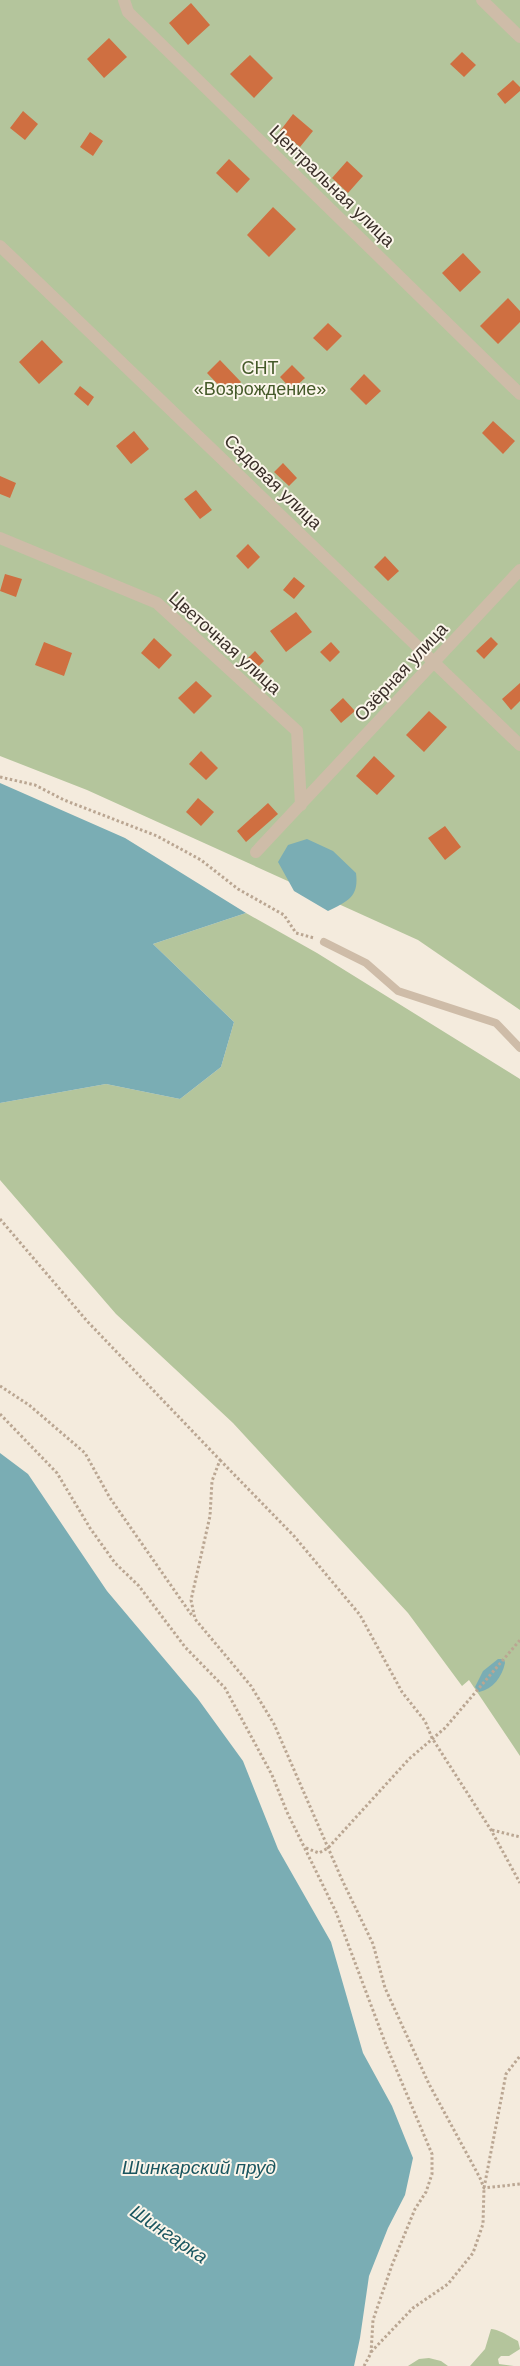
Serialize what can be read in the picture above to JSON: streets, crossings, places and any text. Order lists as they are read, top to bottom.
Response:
{
  "streets": {
    "street": [
      "Центральная улица",
      "Садовая улица",
      "Цветочная улица",
      "Озёрная улица"
    ]
  },
  "crossings": [
    ["Садовая улица", "Озёрная улица"],
    ["Цветочная улица", "Озёрная улица"]
  ],
  "water": ["Шинкарский пруд", "Шингарка"],
  "parks": ["СНТ «Возрождение»"]
}
